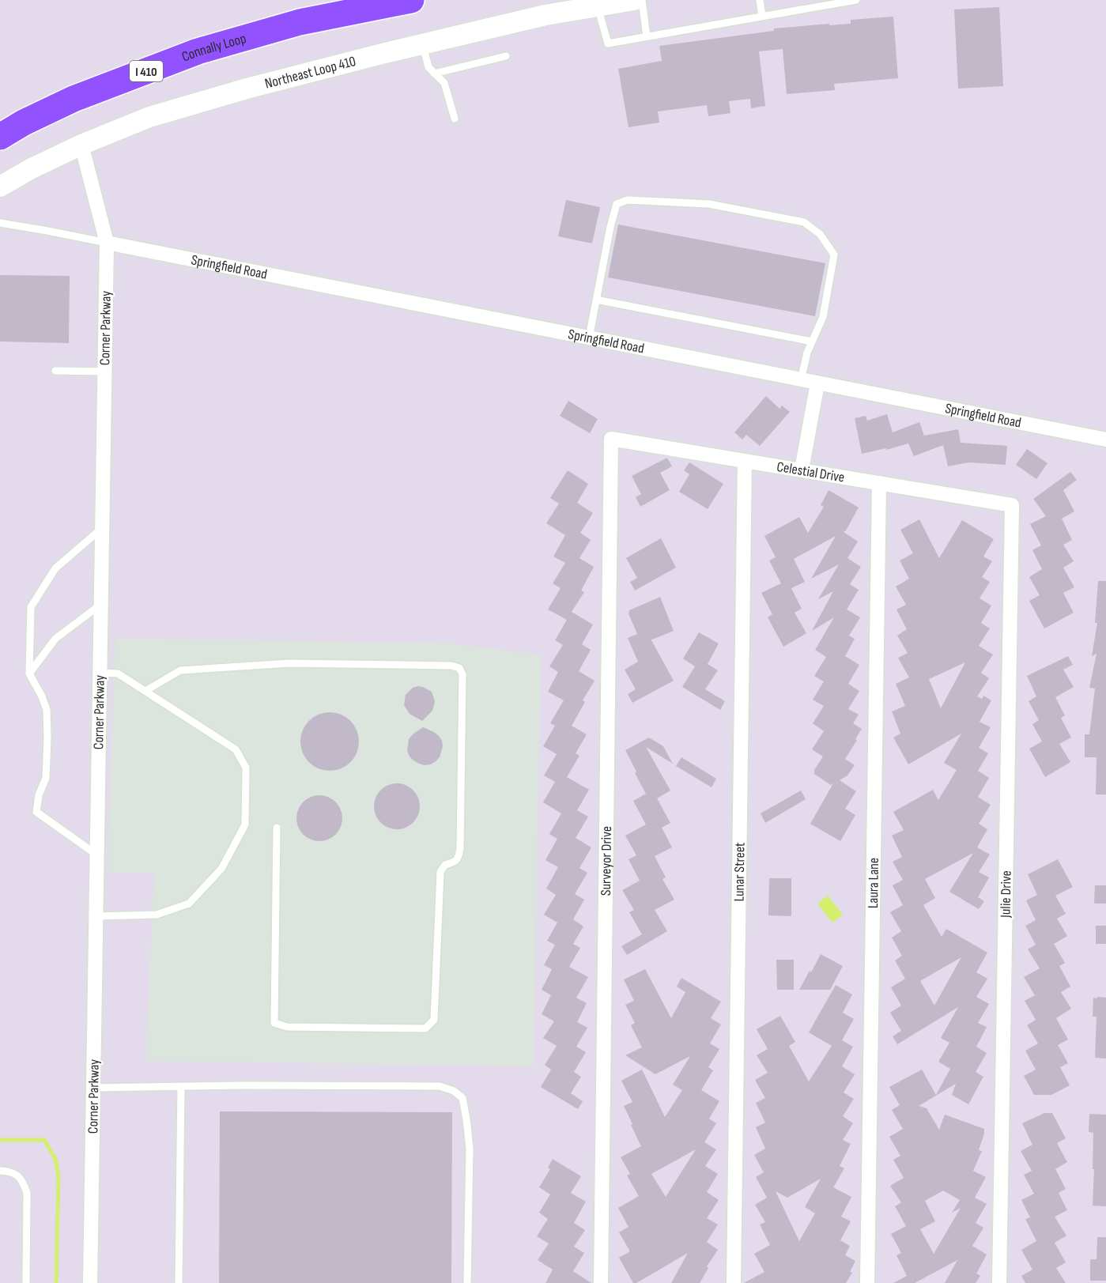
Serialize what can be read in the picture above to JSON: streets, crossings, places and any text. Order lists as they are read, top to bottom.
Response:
{
  "streets": {
    "highway": ["Connally Loop", "I 410"],
    "main road": ["Northeast Loop 410"],
    "street": [
      "Springfield Road",
      "Corner Parkway",
      "Celestial Drive",
      "Surveyor Drive",
      "Lunar Street",
      "Laura Lane",
      "Julie Drive"
    ]
  },
  "crossings": [
    ["Northeast Loop 410", "Corner Parkway"],
    ["Springfield Road", "Corner Parkway"],
    ["Celestial Drive", "Surveyor Drive"],
    ["Celestial Drive", "Lunar Street"],
    ["Celestial Drive", "Laura Lane"],
    ["Celestial Drive", "Julie Drive"]
  ]
}
